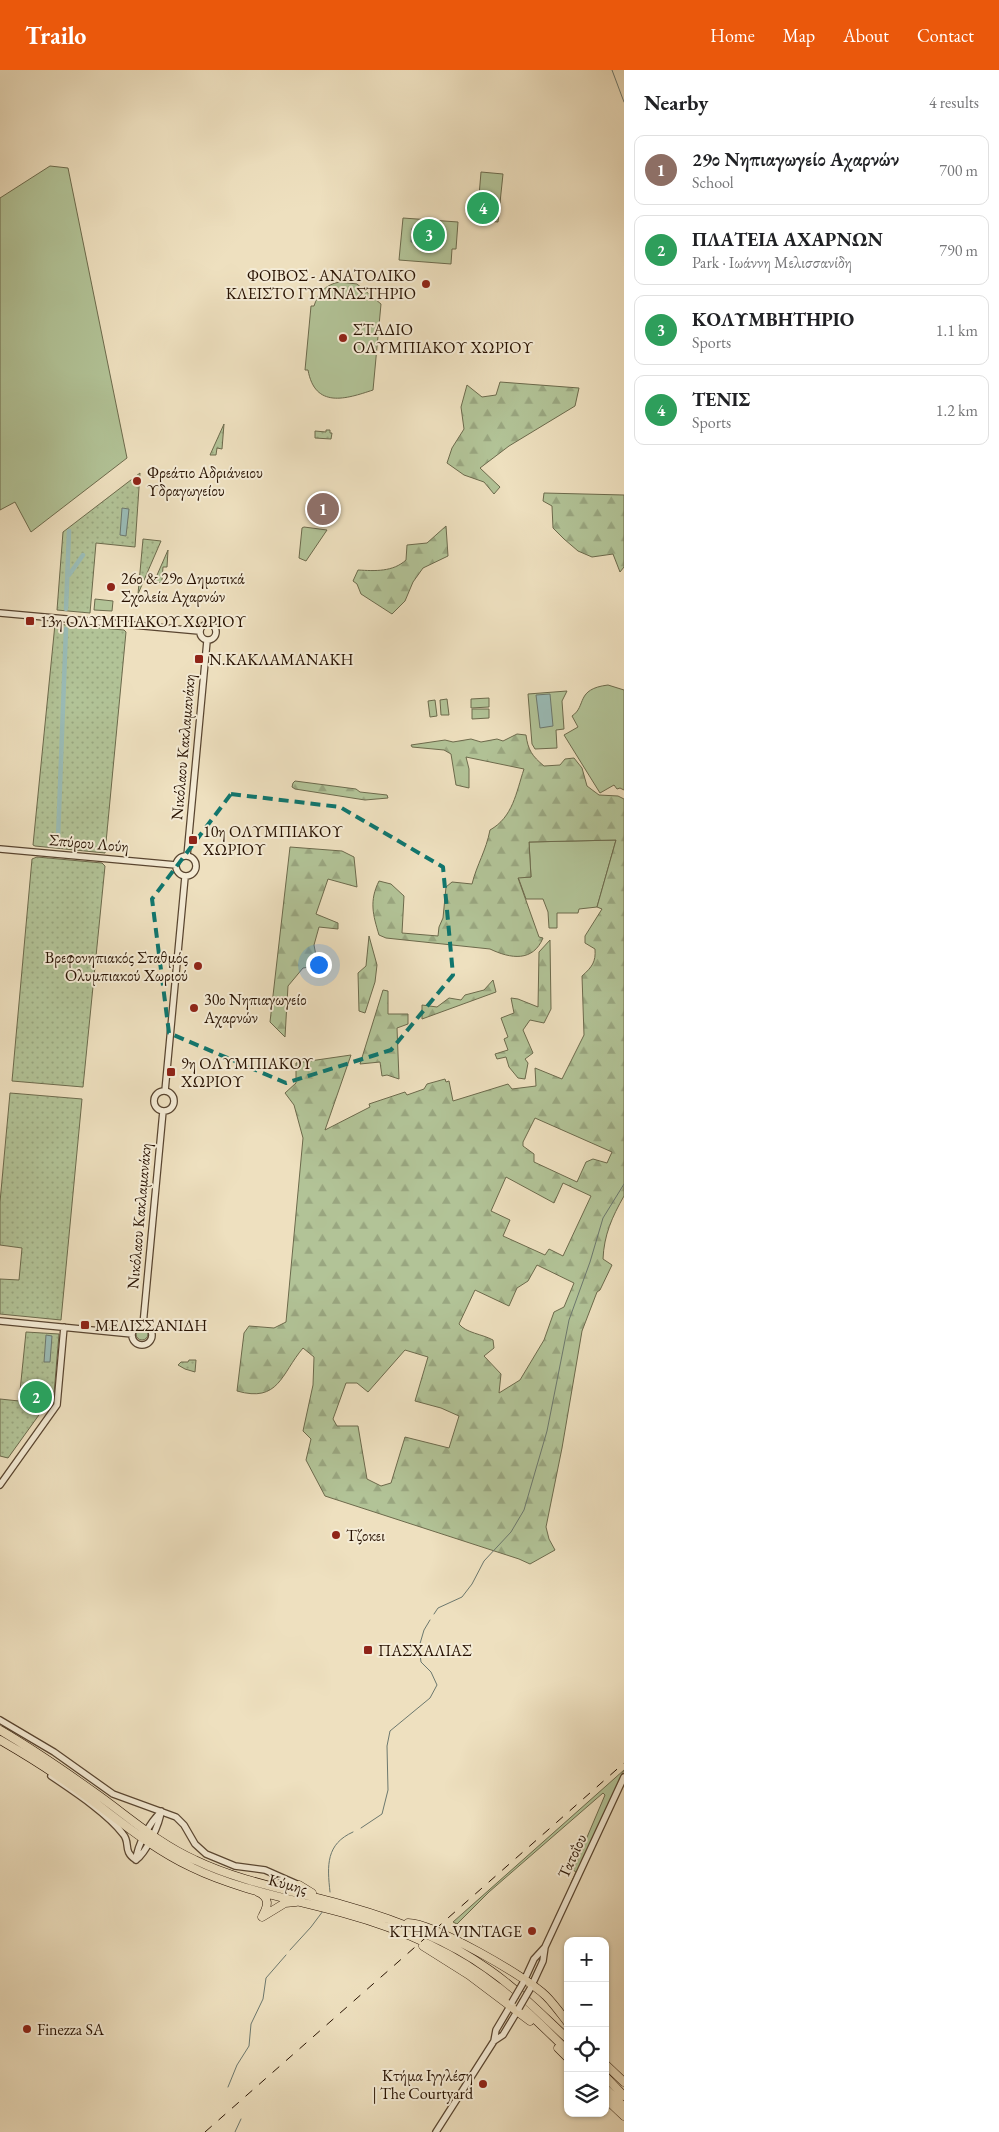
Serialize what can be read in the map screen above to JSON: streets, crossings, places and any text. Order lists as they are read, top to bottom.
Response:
{
  "streets": {
    "main road": ["Κύμης"],
    "street": ["Νικόλαου Κακλαμανάκη", "Σπύρου Λούη", "Τατοΐου"]
  },
  "crossings": [
    ["Νικόλαου Κακλαμανάκη", "Σπύρου Λούη"]
  ],
  "places": {
    "other": [
      "ΦΟΙΒΟΣ - ΑΝΑΤΟΛΙΚΟ ΚΛΕΙΣΤΟ ΓΥΜΝΑΣΤΗΡΙΟ",
      "ΣΤΑΔΙΟ ΟΛΥΜΠΙΑΚΟΥ ΧΩΡΙΟΥ",
      "Φρεάτιο Αδριάνειου Υδραγωγείου",
      "26ο & 29ο Δημοτικά Σχολεία Αχαρνών",
      "Βρεφονηπιακός Σταθμός Ολυμπιακού Χωριού",
      "30ο Νηπιαγωγείο Αχαρνών",
      "Τζοκει",
      "KTHMA VINTAGE",
      "Finezza SA",
      "Κτήμα Ιγγλέση | The Courtyard"
    ],
    "transit": [
      "13η ΟΛΥΜΠΙΑΚΟΥ ΧΩΡΙΟΥ",
      "Ν.ΚΑΚΛΑΜΑΝΑΚΗ",
      "10η ΟΛΥΜΠΙΑΚΟΥ ΧΩΡΙΟΥ",
      "9η ΟΛΥΜΠΙΑΚΟΥ ΧΩΡΙΟΥ",
      "ΜΕΛΙΣΣΑΝΙΔΗ",
      "ΠΑΣΧΑΛΙΑΣ"
    ]
  },
  "page": {
    "header": "Trailo",
    "nav": [
      "Home",
      "Map",
      "About",
      "Contact"
    ],
    "heading": ["Nearby", "4 results"],
    "list": [
      {
        "mark": "1",
        "name": "29ο Νηπιαγωγείο Αχαρνών",
        "note": "School",
        "value": "700 m"
      },
      {
        "mark": "2",
        "name": "ΠΛΑΤΕΙΑ ΑΧΑΡΝΩΝ",
        "note": "Park · Ιωάννη Μελισσανίδη",
        "value": "790 m"
      },
      {
        "mark": "3",
        "name": "ΚΟΛΥΜΒΗΤΗΡΙΟ",
        "note": "Sports",
        "value": "1.1 km"
      },
      {
        "mark": "4",
        "name": "ΤΕΝΙΣ",
        "note": "Sports",
        "value": "1.2 km"
      }
    ],
    "pins": [
      "4",
      "3",
      "1",
      "2"
    ],
    "map_buttons": ["+", "−"]
  }
}
